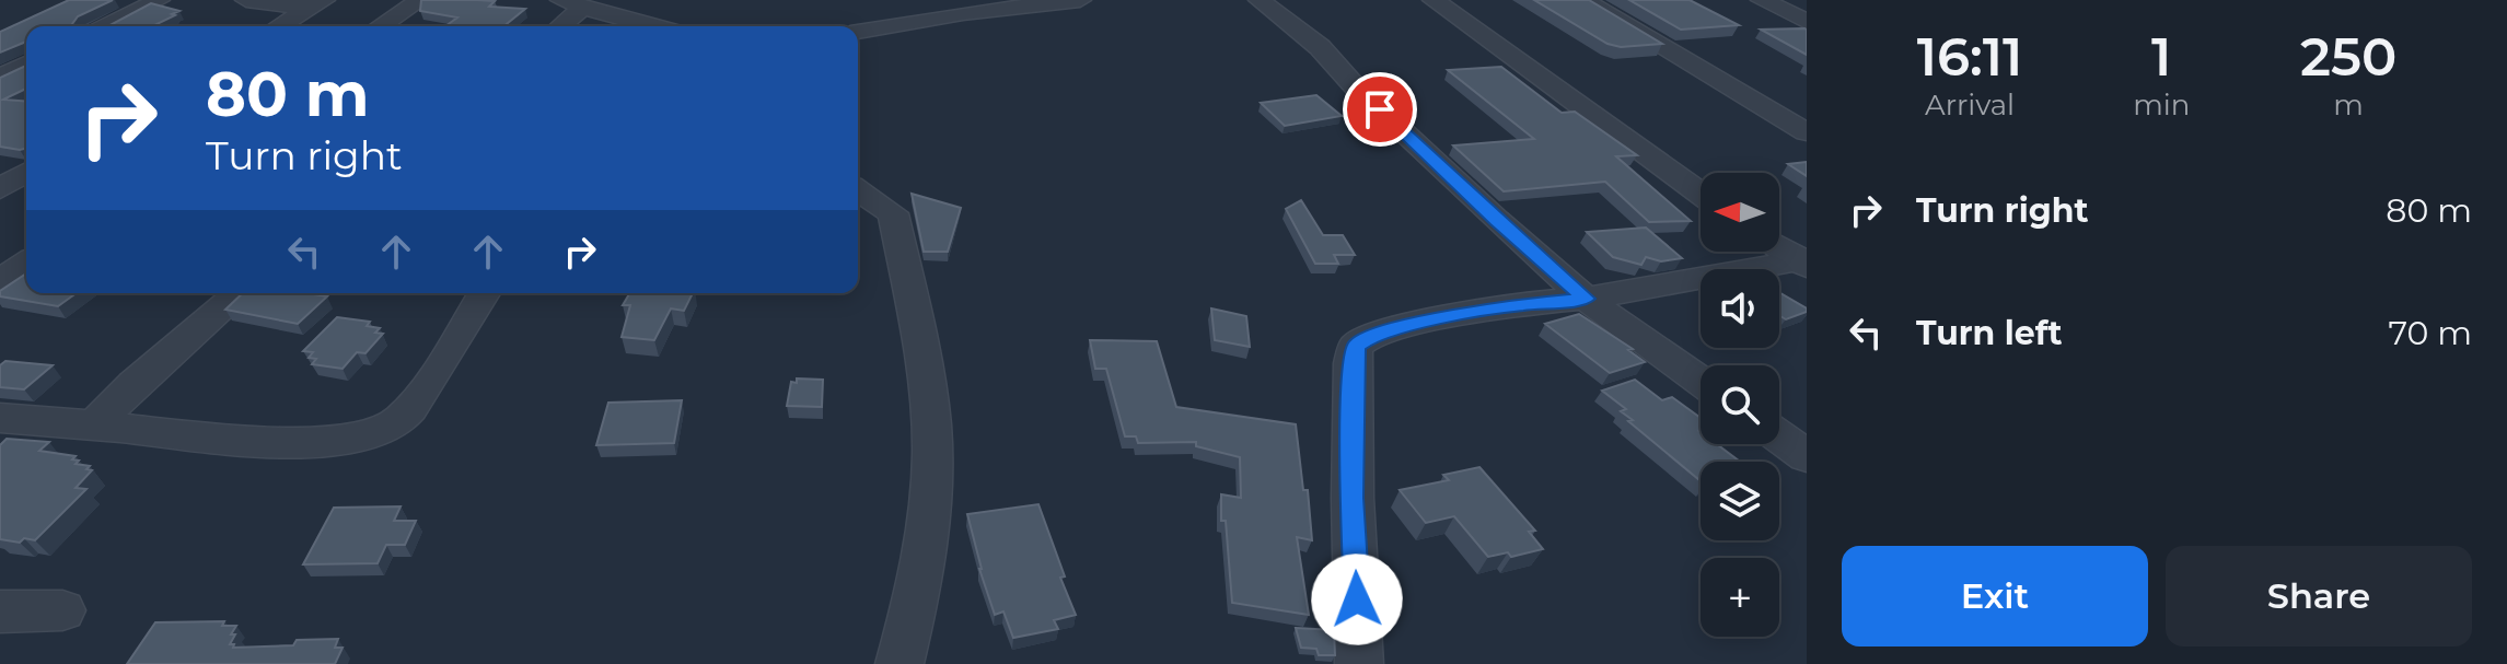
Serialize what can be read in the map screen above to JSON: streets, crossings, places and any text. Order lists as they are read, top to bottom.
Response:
{
  "north": "left",
  "page": {
    "eta": [
      "16:11",
      "Arrival",
      "1",
      "min",
      "250",
      "m"
    ],
    "turn": ["80 m", "Turn right"],
    "list": [
      {
        "name": "Turn right",
        "value": "80 m"
      },
      {
        "name": "Turn left",
        "value": "70 m"
      }
    ],
    "map_buttons": "+",
    "buttons": ["Exit", "Share"]
  }
}
